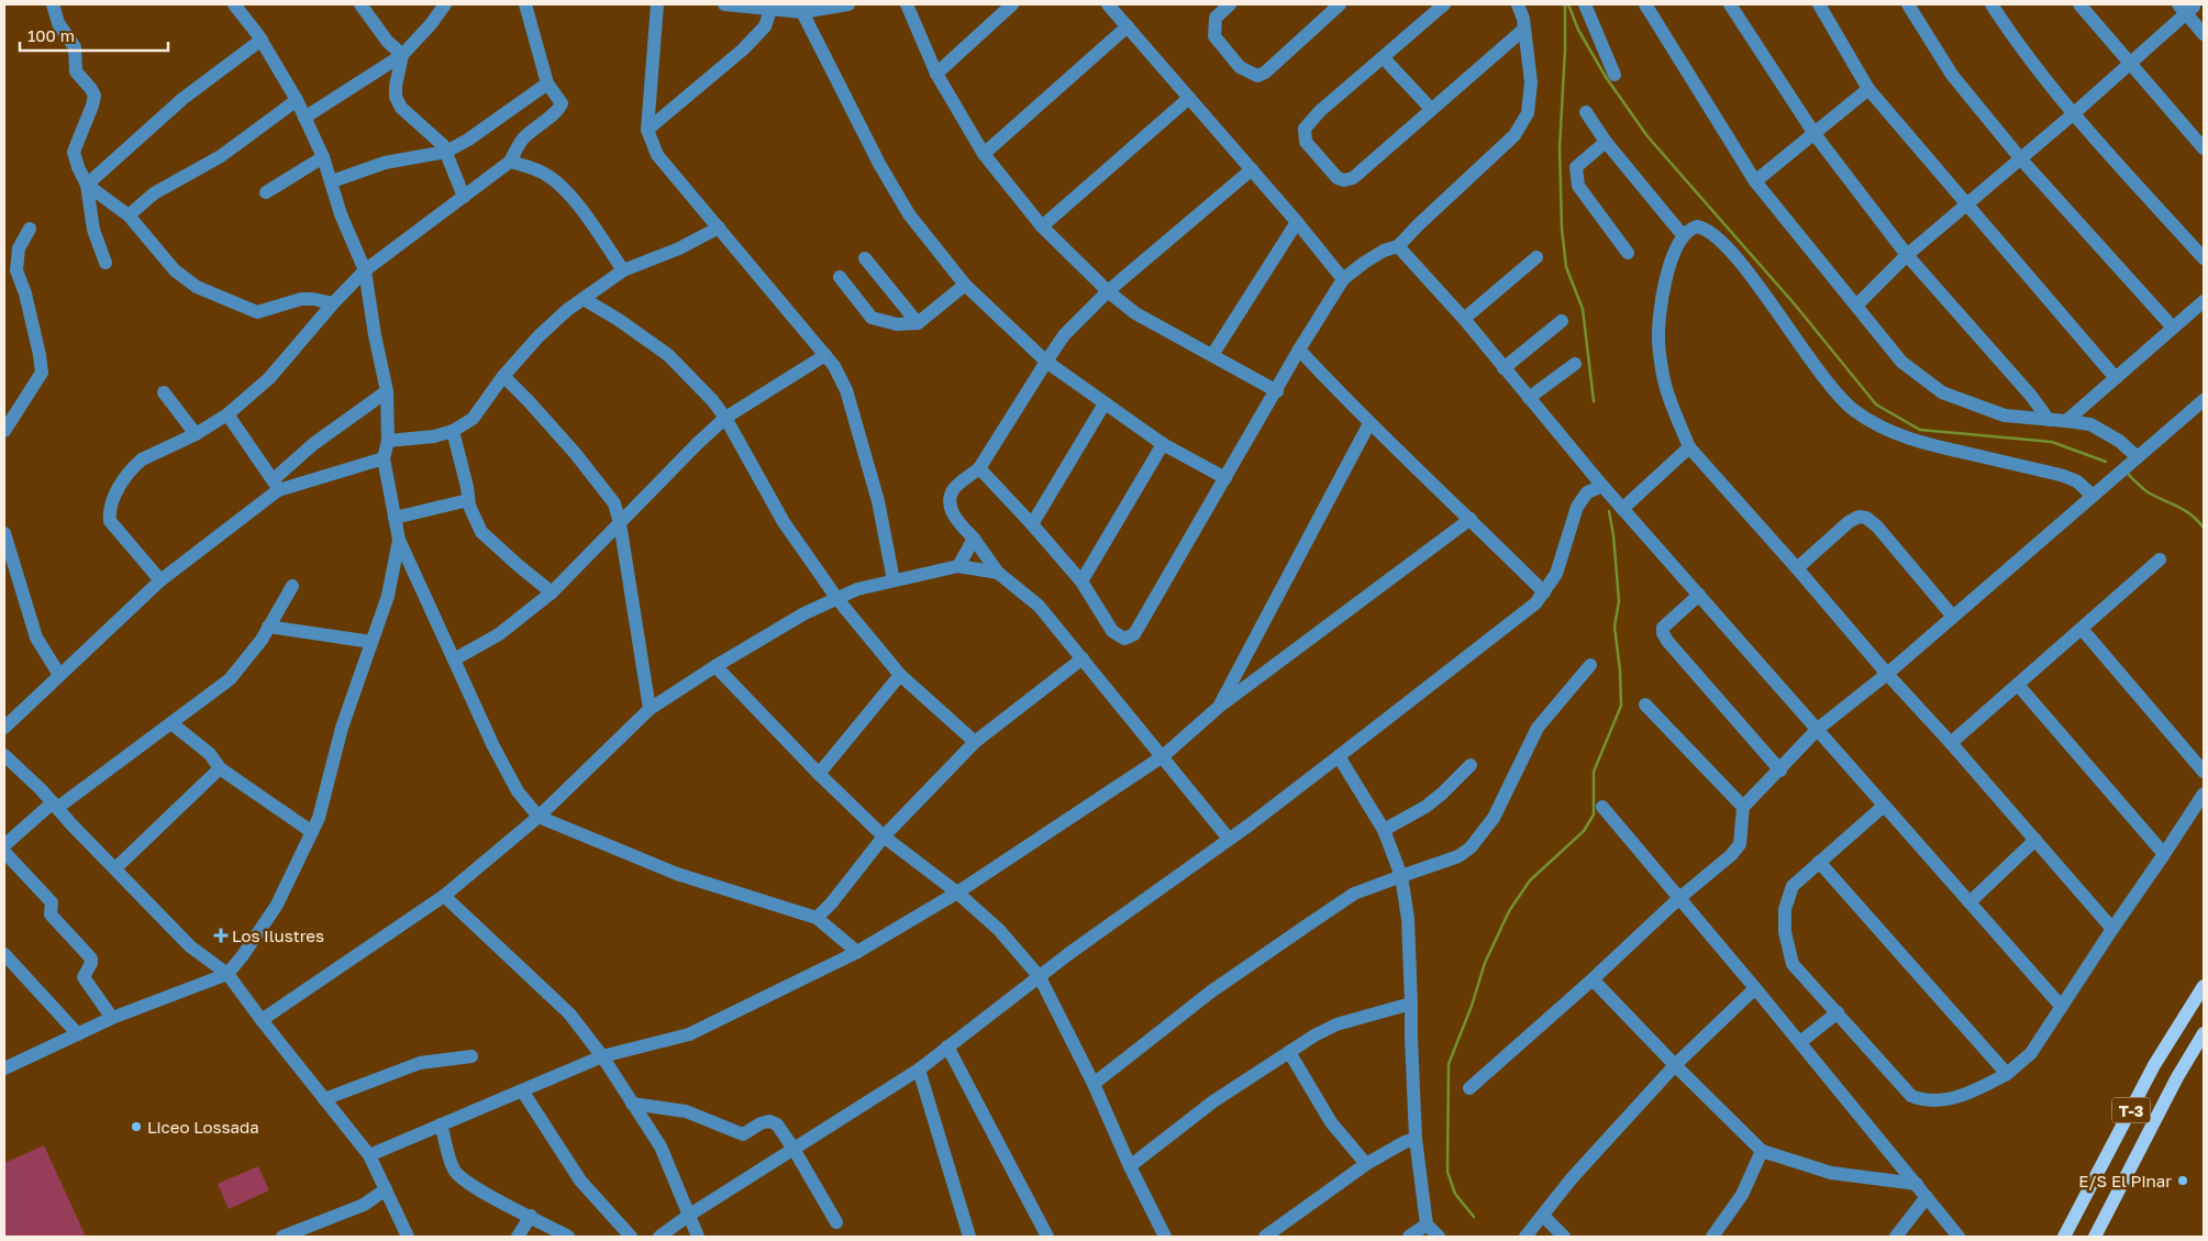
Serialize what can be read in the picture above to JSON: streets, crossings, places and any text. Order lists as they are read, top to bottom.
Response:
{
  "streets": {
    "main road": ["T-3"]
  },
  "places": {
    "health": ["Los Ilustres"],
    "other": ["Liceo Lossada", "E/S El Pinar"]
  },
  "scale_bar": "100 m"
}
